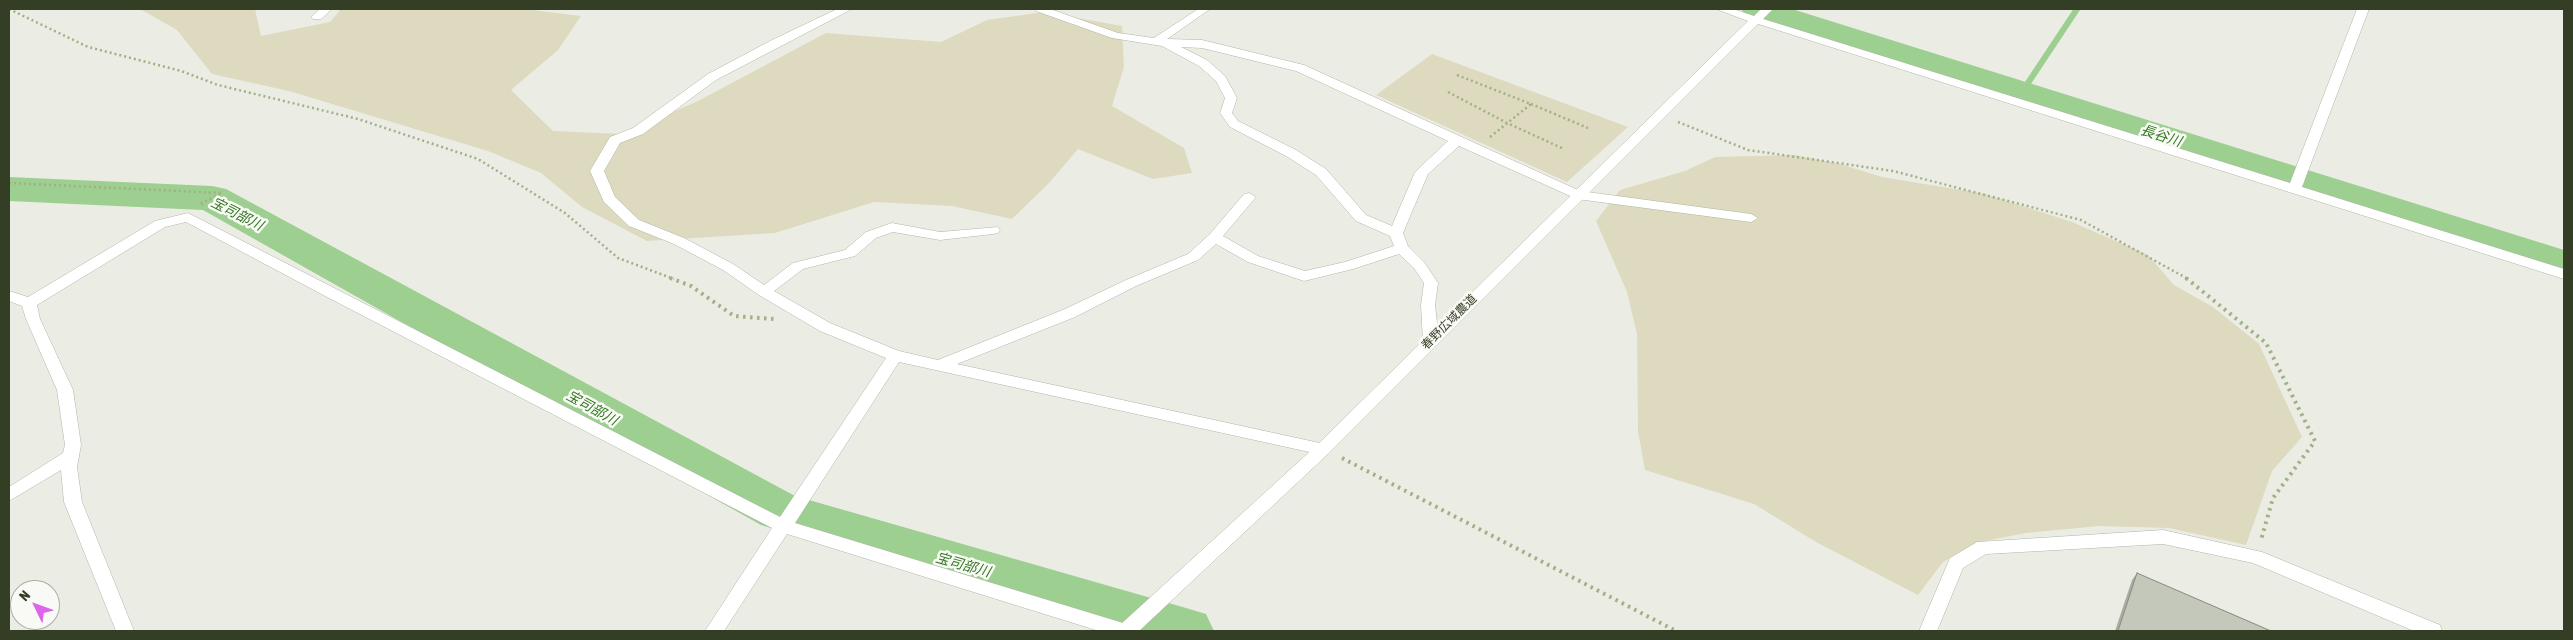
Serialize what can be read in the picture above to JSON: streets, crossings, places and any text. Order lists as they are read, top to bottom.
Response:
{
  "streets": {
    "street": ["春野広域農道"]
  },
  "water": ["長谷川", "宝司部川"],
  "north": "top left"
}
